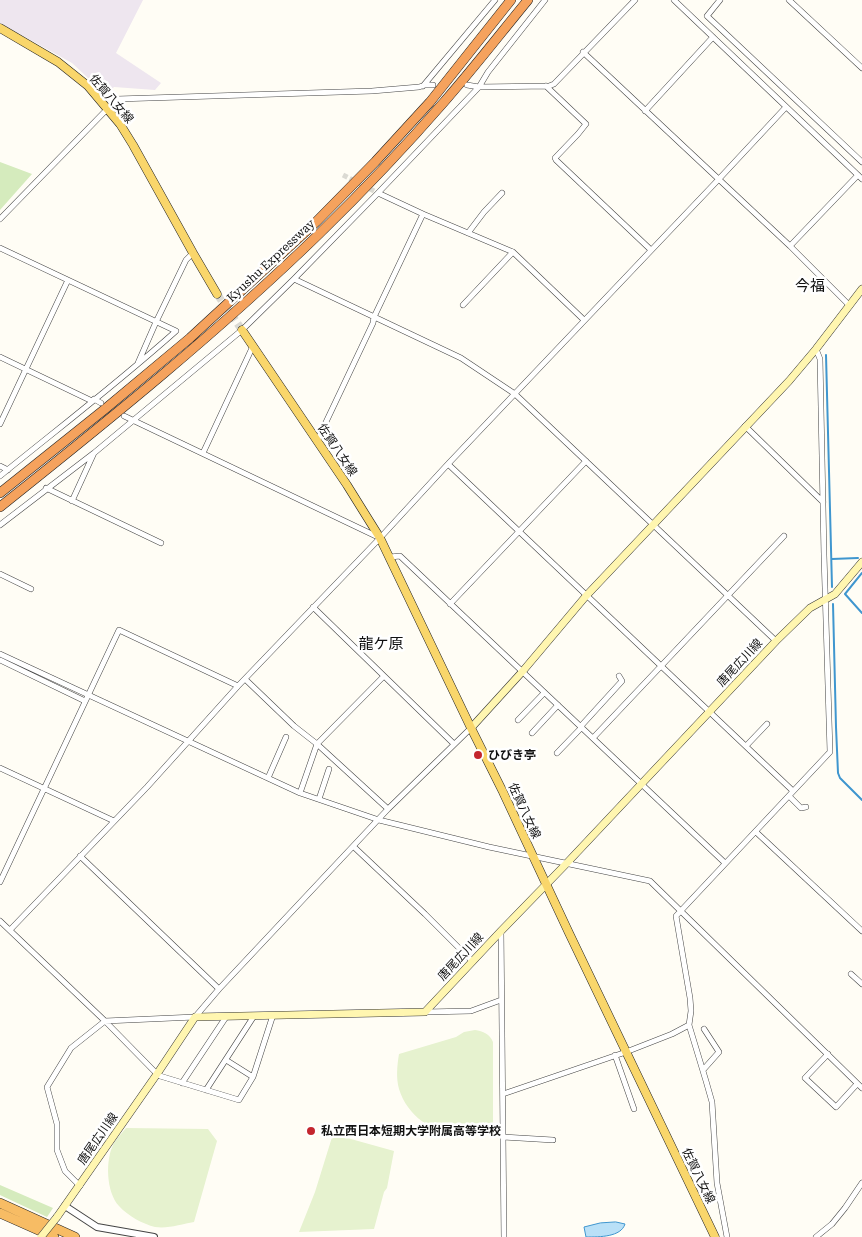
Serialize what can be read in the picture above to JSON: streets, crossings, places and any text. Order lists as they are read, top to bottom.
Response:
{
  "streets": {
    "highway": ["Kyushu Expressway"],
    "main road": ["佐賀八女線", "唐尾広川線"]
  },
  "crossings": [
    ["佐賀八女線", "唐尾広川線"]
  ],
  "districts": ["今福", "龍ケ原"],
  "places": ["ひびき亭", "私立西日本短期大学附属高等学校"]
}
